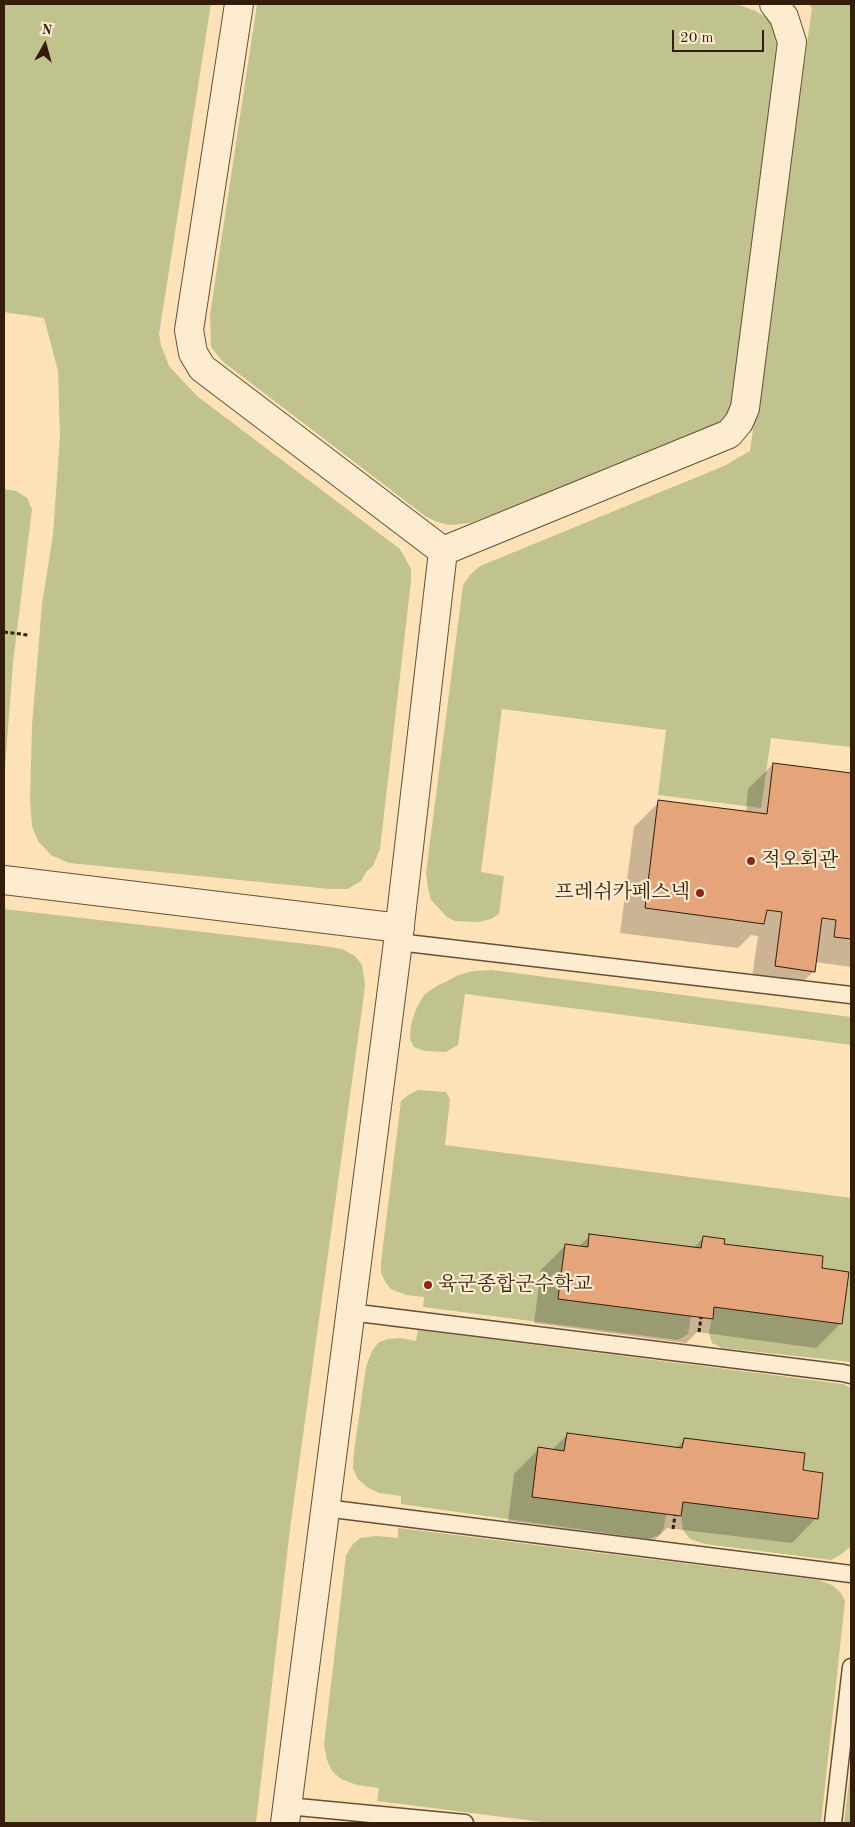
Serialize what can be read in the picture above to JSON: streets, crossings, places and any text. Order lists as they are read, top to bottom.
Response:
{
  "places": ["적오회관", "프레쉬카페스넥", "육군종합군수학교"],
  "scale_bar": "20 m",
  "north": "top"
}
